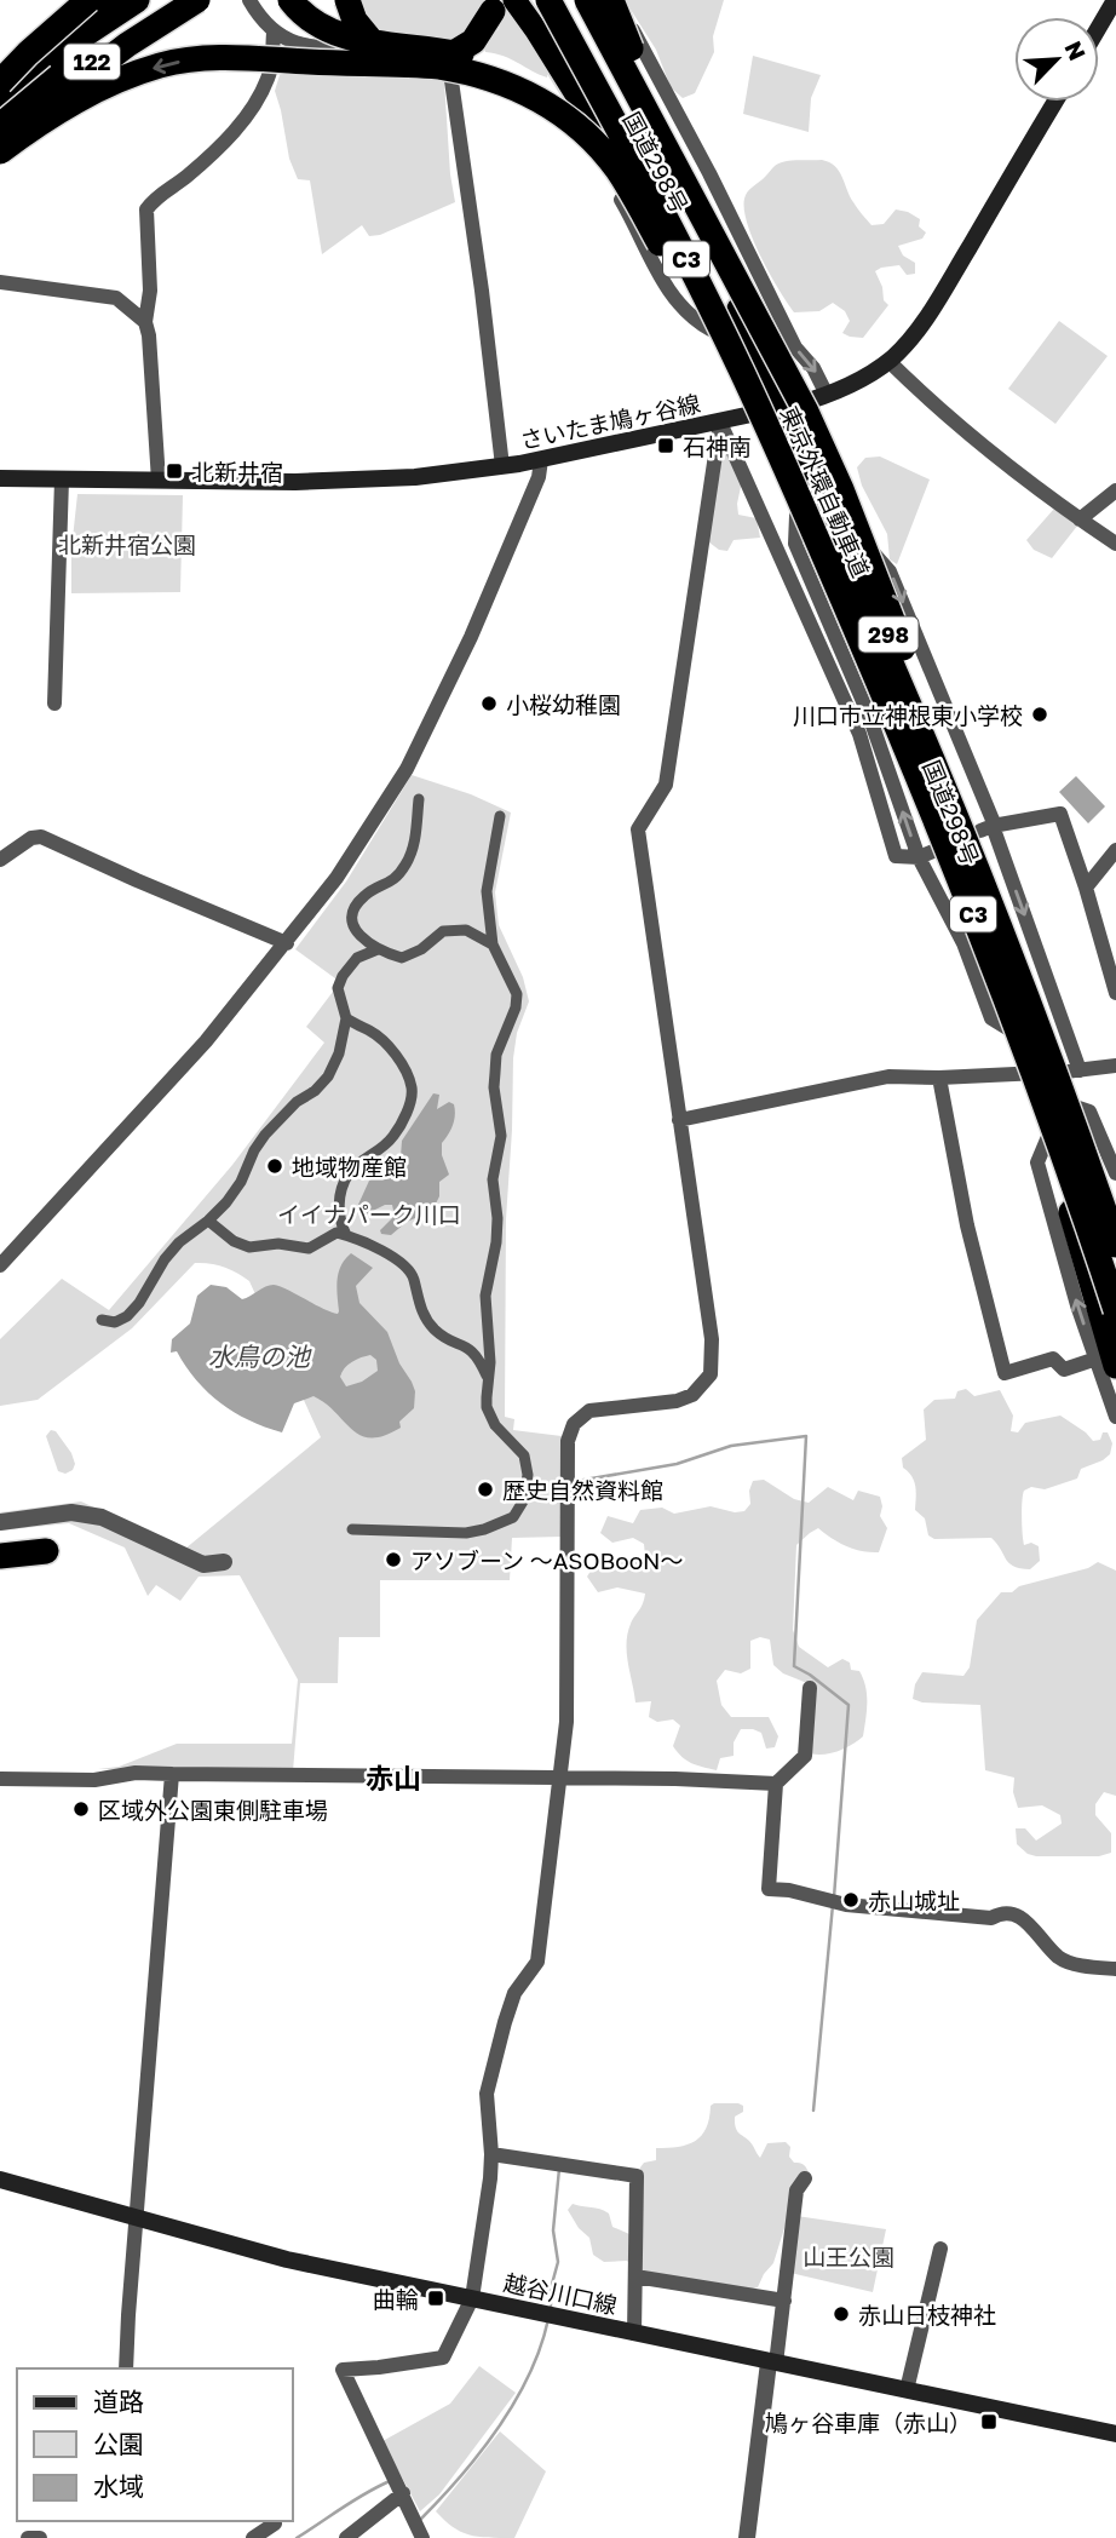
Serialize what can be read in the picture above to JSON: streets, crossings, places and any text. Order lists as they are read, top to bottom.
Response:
{
  "streets": {
    "highway": [
      "122",
      "国道298号",
      "C3",
      "東京外環自動車道",
      "298"
    ],
    "main road": ["さいたま鳩ヶ谷線", "越谷川口線"]
  },
  "crossings": [
    ["国道298号", "さいたま鳩ヶ谷線"],
    ["国道298号", "298"]
  ],
  "districts": ["赤山"],
  "water": ["水鳥の池"],
  "parks": ["北新井宿公園", "イイナパーク川口", "山王公園"],
  "places": {
    "transit": [
      "石神南",
      "北新井宿",
      "曲輪",
      "鳩ヶ谷車庫（赤山）"
    ],
    "other": [
      "小桜幼稚園",
      "川口市立神根東小学校",
      "地域物産館",
      "歴史自然資料館",
      "アソブーン ～ASOBooN～",
      "区域外公園東側駐車場",
      "赤山城址",
      "赤山日枝神社"
    ]
  },
  "legend": ["道路", "公園", "水域"],
  "north": "top right"
}
